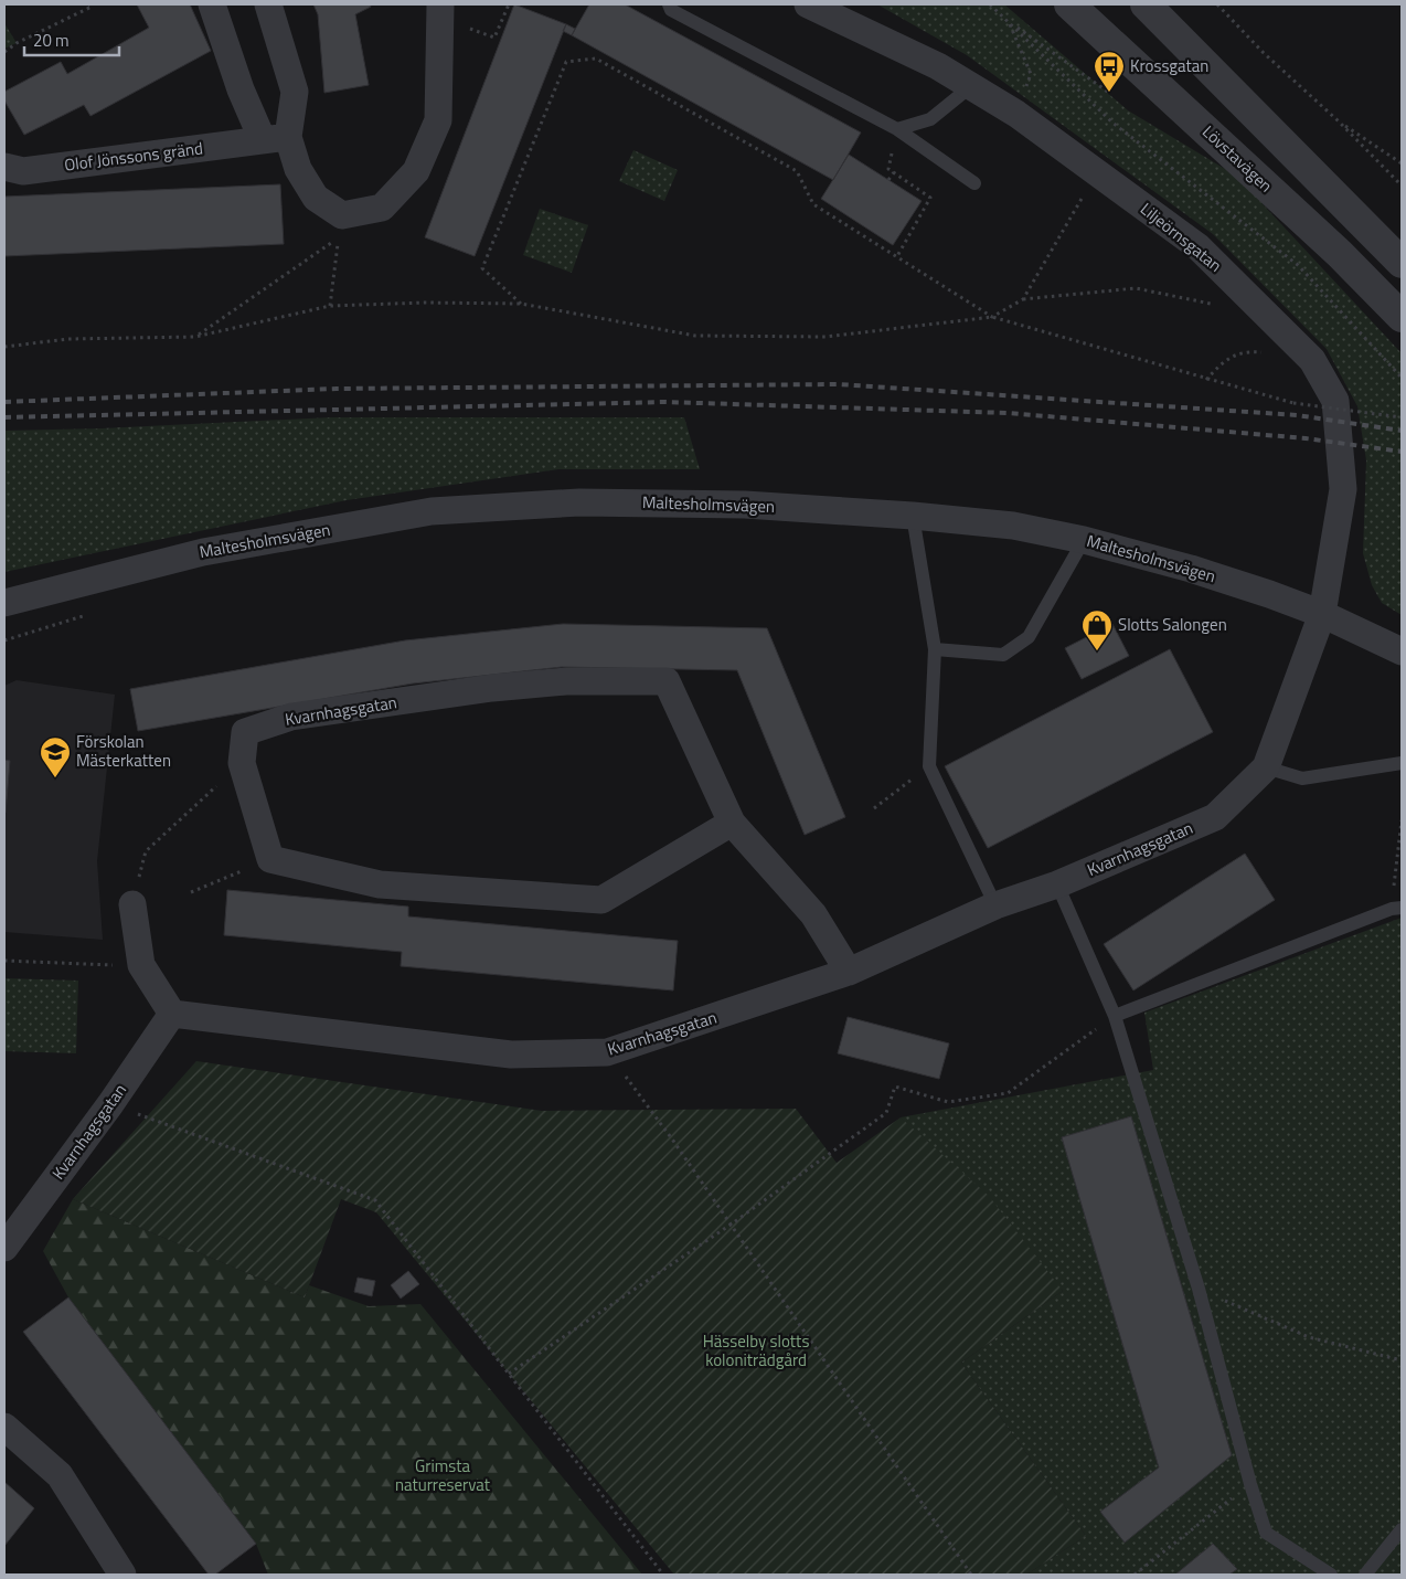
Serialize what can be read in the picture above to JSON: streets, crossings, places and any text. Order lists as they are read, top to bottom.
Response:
{
  "streets": {
    "street": [
      "Olof Jönssons gränd",
      "Lövstavägen",
      "Liljeörnsgatan",
      "Maltesholmsvägen",
      "Kvarnhagsgatan"
    ]
  },
  "crossings": [
    ["Liljeörnsgatan", "Maltesholmsvägen"],
    ["Liljeörnsgatan", "Kvarnhagsgatan"],
    ["Maltesholmsvägen", "Kvarnhagsgatan"]
  ],
  "parks": ["Hässelby slotts koloniträdgård", "Grimsta naturreservat"],
  "places": {
    "bus stop": ["Krossgatan"],
    "shop": ["Slotts Salongen"],
    "school or university": ["Förskolan Mästerkatten"]
  },
  "scale_bar": "20 m"
}
